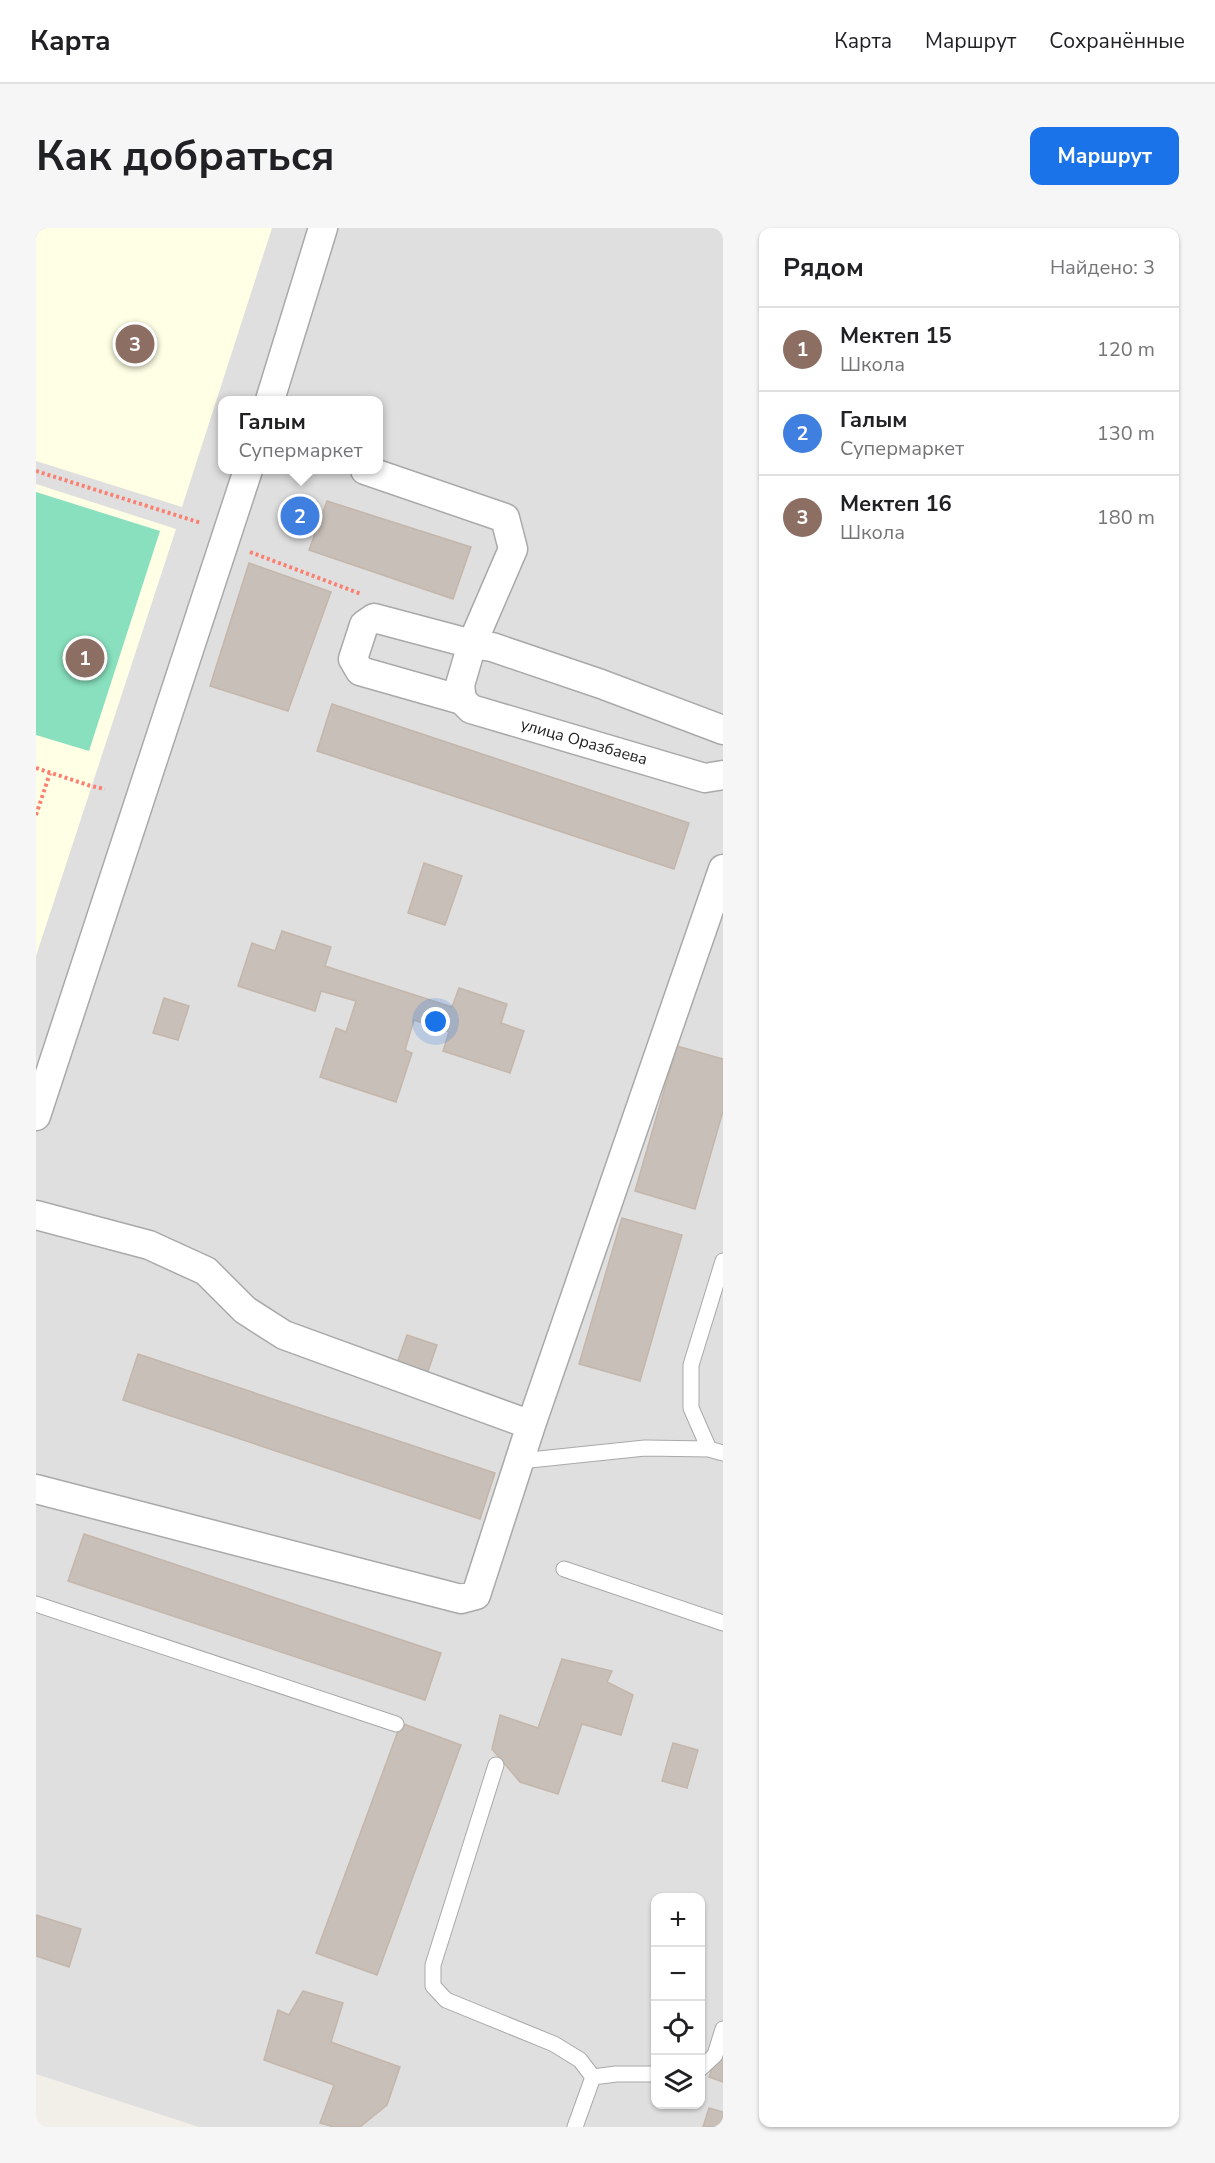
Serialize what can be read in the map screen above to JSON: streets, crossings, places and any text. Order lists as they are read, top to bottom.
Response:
{
  "streets": {
    "street": ["улица Оразбаева"]
  },
  "page": {
    "header": "Карта",
    "nav": ["Карта", "Маршрут", "Сохранённые"],
    "buttons": "Маршрут",
    "title": "Как добраться",
    "heading": ["Рядом", "Найдено: 3"],
    "list": [
      {
        "mark": "1",
        "name": "Мектеп 15",
        "note": "Школа",
        "value": "120 m"
      },
      {
        "mark": "2",
        "name": "Галым",
        "note": "Супермаркет",
        "value": "130 m"
      },
      {
        "mark": "3",
        "name": "Мектеп 16",
        "note": "Школа",
        "value": "180 m"
      }
    ],
    "pins": ["3", "2", "1"],
    "popup": ["Галым", "Супермаркет"],
    "map_buttons": ["+", "−"]
  }
}
